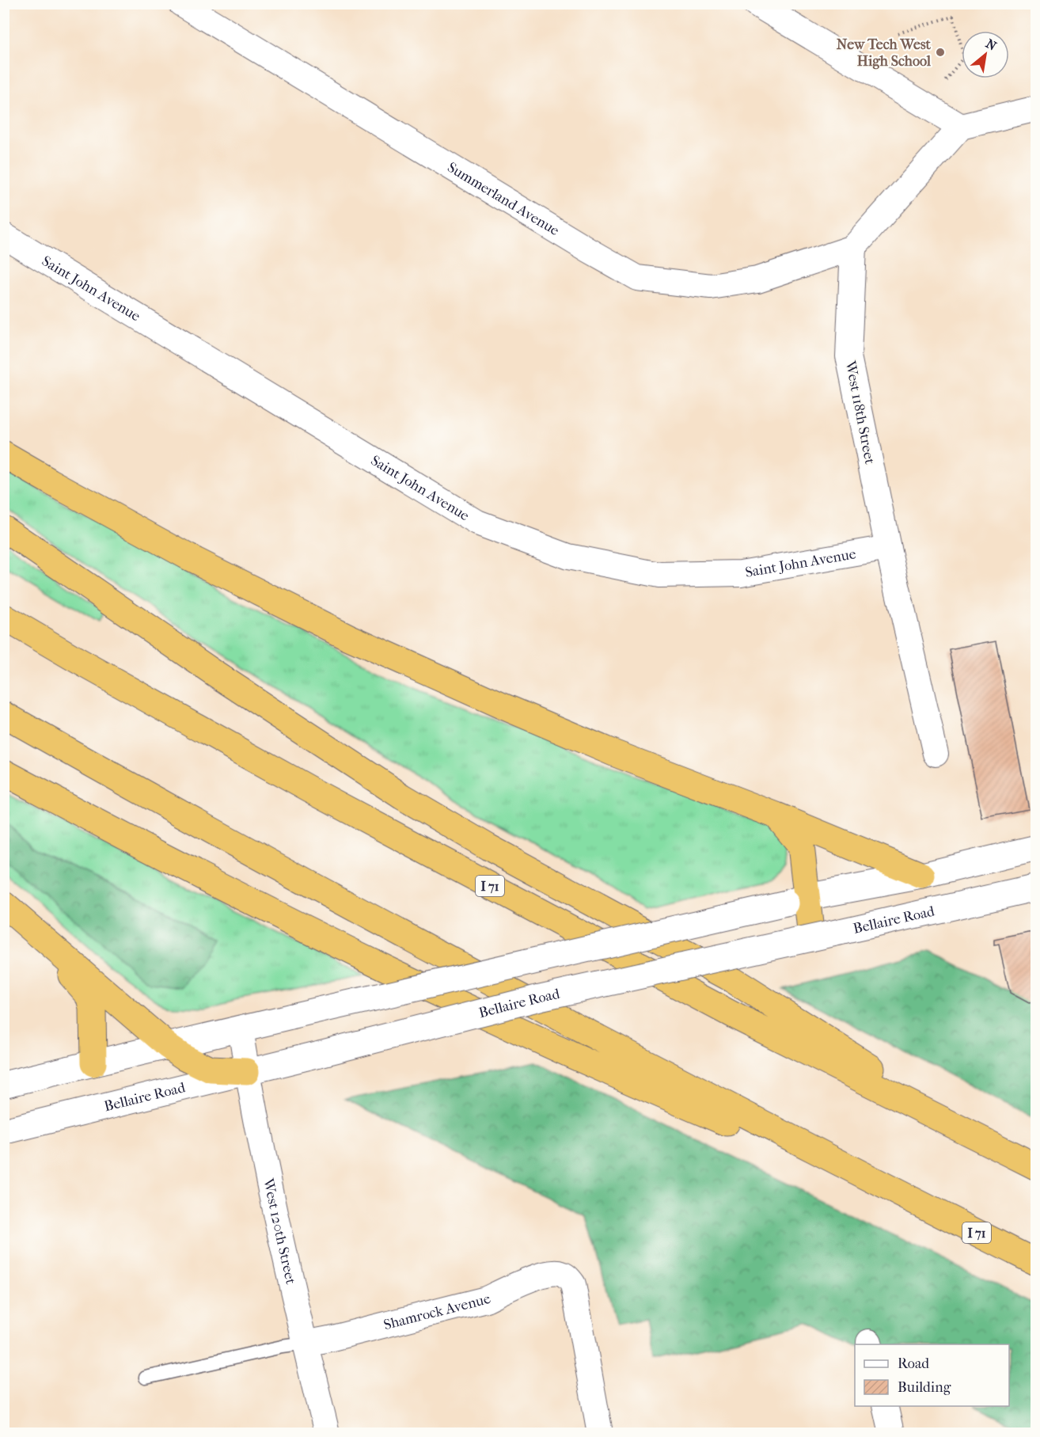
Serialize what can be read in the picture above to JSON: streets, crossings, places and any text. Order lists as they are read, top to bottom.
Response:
{
  "streets": {
    "highway": ["I 71"],
    "street": [
      "Summerland Avenue",
      "Saint John Avenue",
      "West 118th Street",
      "Bellaire Road",
      "West 120th Street",
      "Shamrock Avenue"
    ]
  },
  "crossings": [
    ["Summerland Avenue", "West 118th Street"],
    ["Saint John Avenue", "West 118th Street"],
    ["Bellaire Road", "West 120th Street"],
    ["West 120th Street", "Shamrock Avenue"]
  ],
  "places": ["New Tech West High School"],
  "legend": ["Road", "Building"],
  "north": "top right"
}
